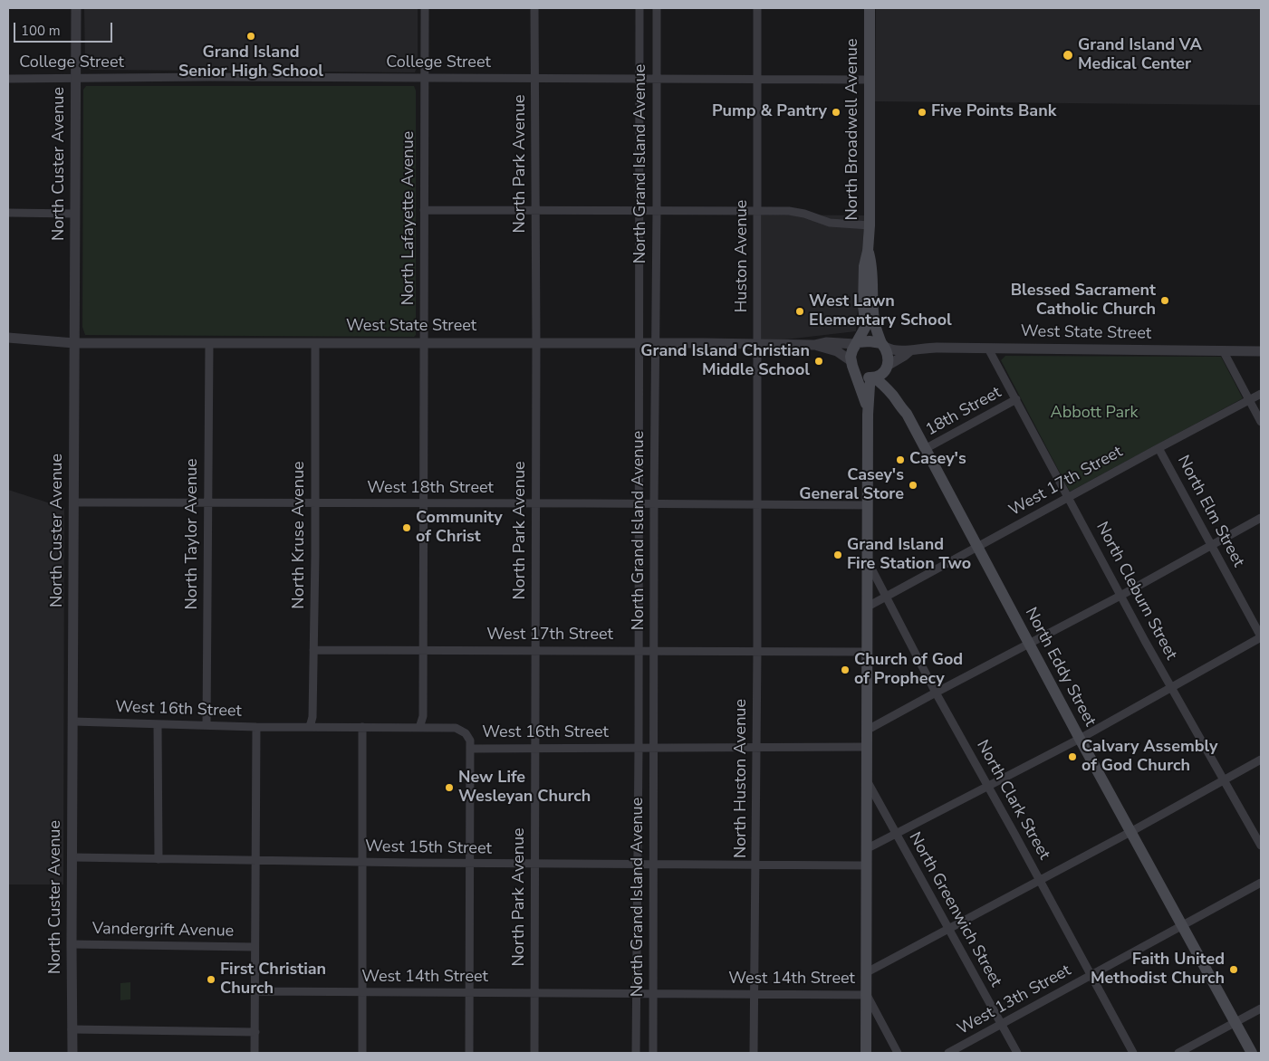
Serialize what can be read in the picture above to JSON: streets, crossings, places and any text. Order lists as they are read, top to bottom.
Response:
{
  "streets": {
    "main road": ["North Broadwell Avenue", "North Eddy Street"],
    "street": [
      "College Street",
      "North Custer Avenue",
      "North Park Avenue",
      "North Grand Island Avenue",
      "North Lafayette Avenue",
      "Huston Avenue",
      "West State Street",
      "18th Street",
      "West 17th Street",
      "West 18th Street",
      "North Elm Street",
      "North Taylor Avenue",
      "North Kruse Avenue",
      "North Cleburn Street",
      "West 16th Street",
      "North Huston Avenue",
      "North Clark Street",
      "West 15th Street",
      "North Greenwich Street",
      "Vandergrift Avenue",
      "West 14th Street",
      "West 13th Street"
    ]
  },
  "crossings": [
    ["College Street", "North Broadwell Avenue"],
    ["College Street", "North Custer Avenue"],
    ["College Street", "North Park Avenue"],
    ["College Street", "North Grand Island Avenue"],
    ["College Street", "North Lafayette Avenue"],
    ["College Street", "Huston Avenue"],
    ["North Broadwell Avenue", "West State Street"],
    ["North Broadwell Avenue", "North Eddy Street"],
    ["North Custer Avenue", "West State Street"],
    ["North Custer Avenue", "West 18th Street"],
    ["North Custer Avenue", "West 16th Street"],
    ["North Custer Avenue", "West 15th Street"],
    ["North Custer Avenue", "Vandergrift Avenue"],
    ["North Park Avenue", "West State Street"],
    ["North Park Avenue", "West 17th Street"],
    ["North Park Avenue", "West 18th Street"],
    ["North Park Avenue", "West 16th Street"],
    ["North Park Avenue", "West 15th Street"],
    ["North Park Avenue", "West 14th Street"],
    ["North Grand Island Avenue", "West State Street"],
    ["North Grand Island Avenue", "West 17th Street"],
    ["North Grand Island Avenue", "West 18th Street"],
    ["North Grand Island Avenue", "West 16th Street"],
    ["North Grand Island Avenue", "West 15th Street"],
    ["North Grand Island Avenue", "West 14th Street"],
    ["North Lafayette Avenue", "West State Street"],
    ["North Lafayette Avenue", "West 17th Street"],
    ["North Lafayette Avenue", "West 18th Street"],
    ["North Lafayette Avenue", "West 16th Street"],
    ["Huston Avenue", "West State Street"],
    ["Huston Avenue", "West 18th Street"],
    ["Huston Avenue", "North Huston Avenue"],
    ["West State Street", "North Taylor Avenue"],
    ["West State Street", "North Kruse Avenue"],
    ["West State Street", "North Cleburn Street"],
    ["West State Street", "North Eddy Street"],
    ["18th Street", "North Cleburn Street"],
    ["18th Street", "North Eddy Street"],
    ["West 17th Street", "North Elm Street"],
    ["West 17th Street", "North Kruse Avenue"],
    ["West 17th Street", "North Cleburn Street"],
    ["West 17th Street", "North Eddy Street"],
    ["West 17th Street", "North Huston Avenue"],
    ["West 17th Street", "North Clark Street"],
    ["West 18th Street", "North Taylor Avenue"],
    ["West 18th Street", "North Kruse Avenue"],
    ["West 18th Street", "North Huston Avenue"],
    ["North Taylor Avenue", "West 16th Street"],
    ["North Kruse Avenue", "West 16th Street"],
    ["North Cleburn Street", "West 14th Street"],
    ["North Eddy Street", "West 14th Street"],
    ["North Eddy Street", "West 13th Street"],
    ["West 16th Street", "North Huston Avenue"],
    ["North Huston Avenue", "West 15th Street"],
    ["North Huston Avenue", "West 14th Street"],
    ["North Clark Street", "West 14th Street"],
    ["North Clark Street", "West 13th Street"],
    ["North Greenwich Street", "West 14th Street"],
    ["North Greenwich Street", "West 13th Street"]
  ],
  "parks": ["Abbott Park"],
  "places": [
    "Grand Island Senior High School",
    "Grand Island VA Medical Center",
    "Pump & Pantry",
    "Five Points Bank",
    "Blessed Sacrament Catholic Church",
    "West Lawn Elementary School",
    "Grand Island Christian Middle School",
    "Casey's",
    "Casey's General Store",
    "Community of Christ",
    "Grand Island Fire Station Two",
    "Church of God of Prophecy",
    "Calvary Assembly of God Church",
    "New Life Wesleyan Church",
    "Faith United Methodist Church",
    "First Christian Church"
  ],
  "scale_bar": "100 m"
}
